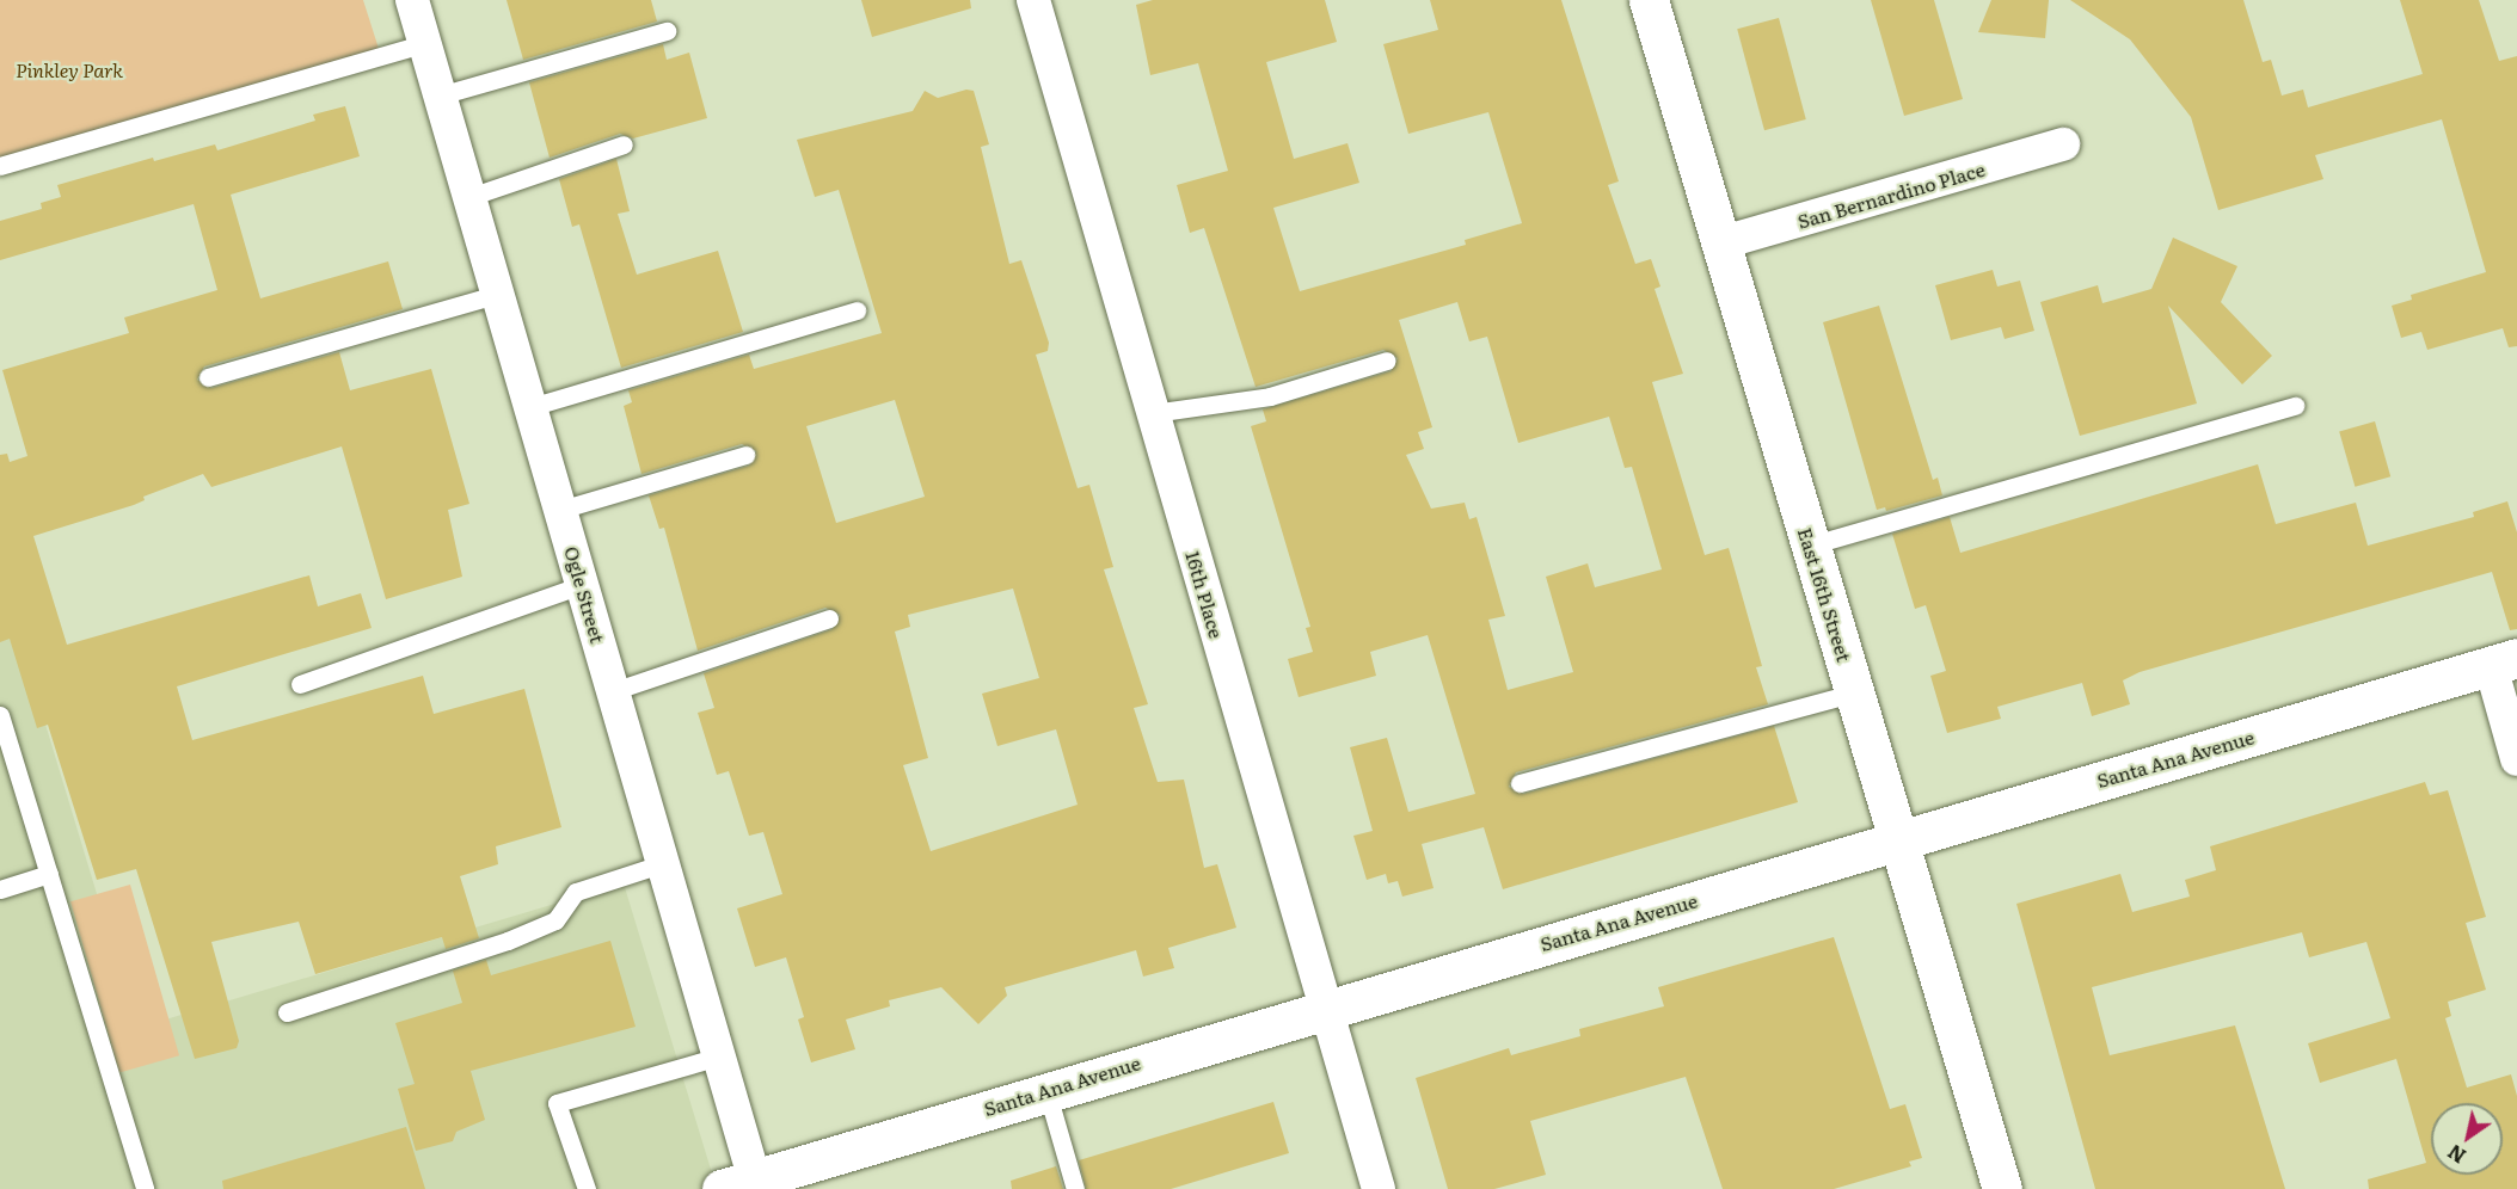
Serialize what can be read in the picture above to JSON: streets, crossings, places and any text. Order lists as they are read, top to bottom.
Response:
{
  "streets": {
    "street": [
      "San Bernardino Place",
      "Ogle Street",
      "16th Place",
      "East 16th Street",
      "Santa Ana Avenue"
    ]
  },
  "crossings": [
    ["San Bernardino Place", "East 16th Street"],
    ["Ogle Street", "Santa Ana Avenue"],
    ["16th Place", "Santa Ana Avenue"],
    ["East 16th Street", "Santa Ana Avenue"]
  ],
  "parks": ["Pinkley Park"],
  "north": "bottom left"
}
